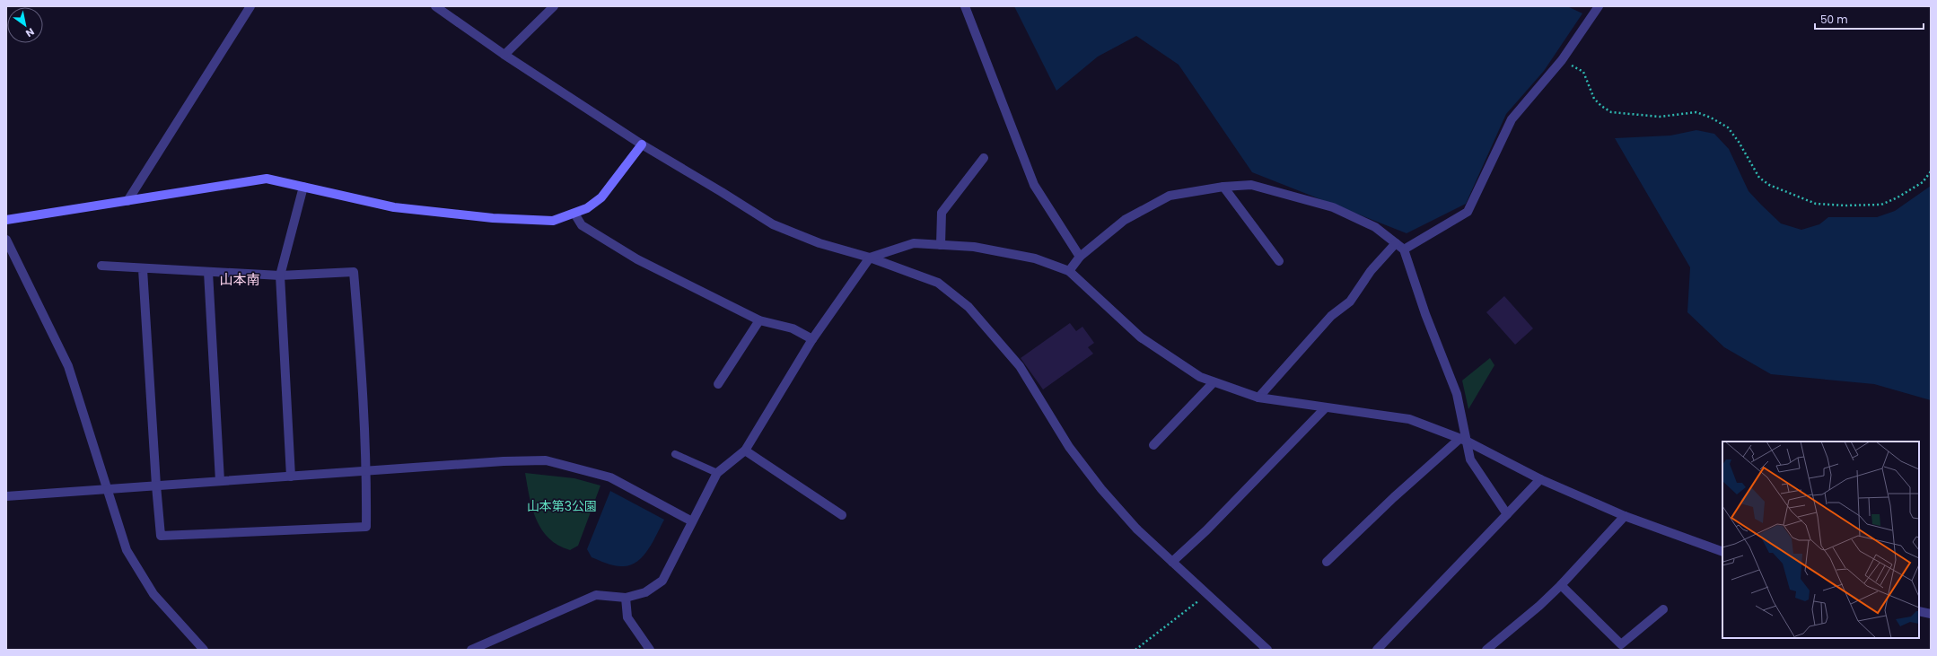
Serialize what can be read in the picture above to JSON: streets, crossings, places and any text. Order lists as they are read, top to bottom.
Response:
{
  "districts": ["山本南"],
  "parks": ["山本第3公園"],
  "scale_bar": "50 m",
  "north": "bottom right"
}
